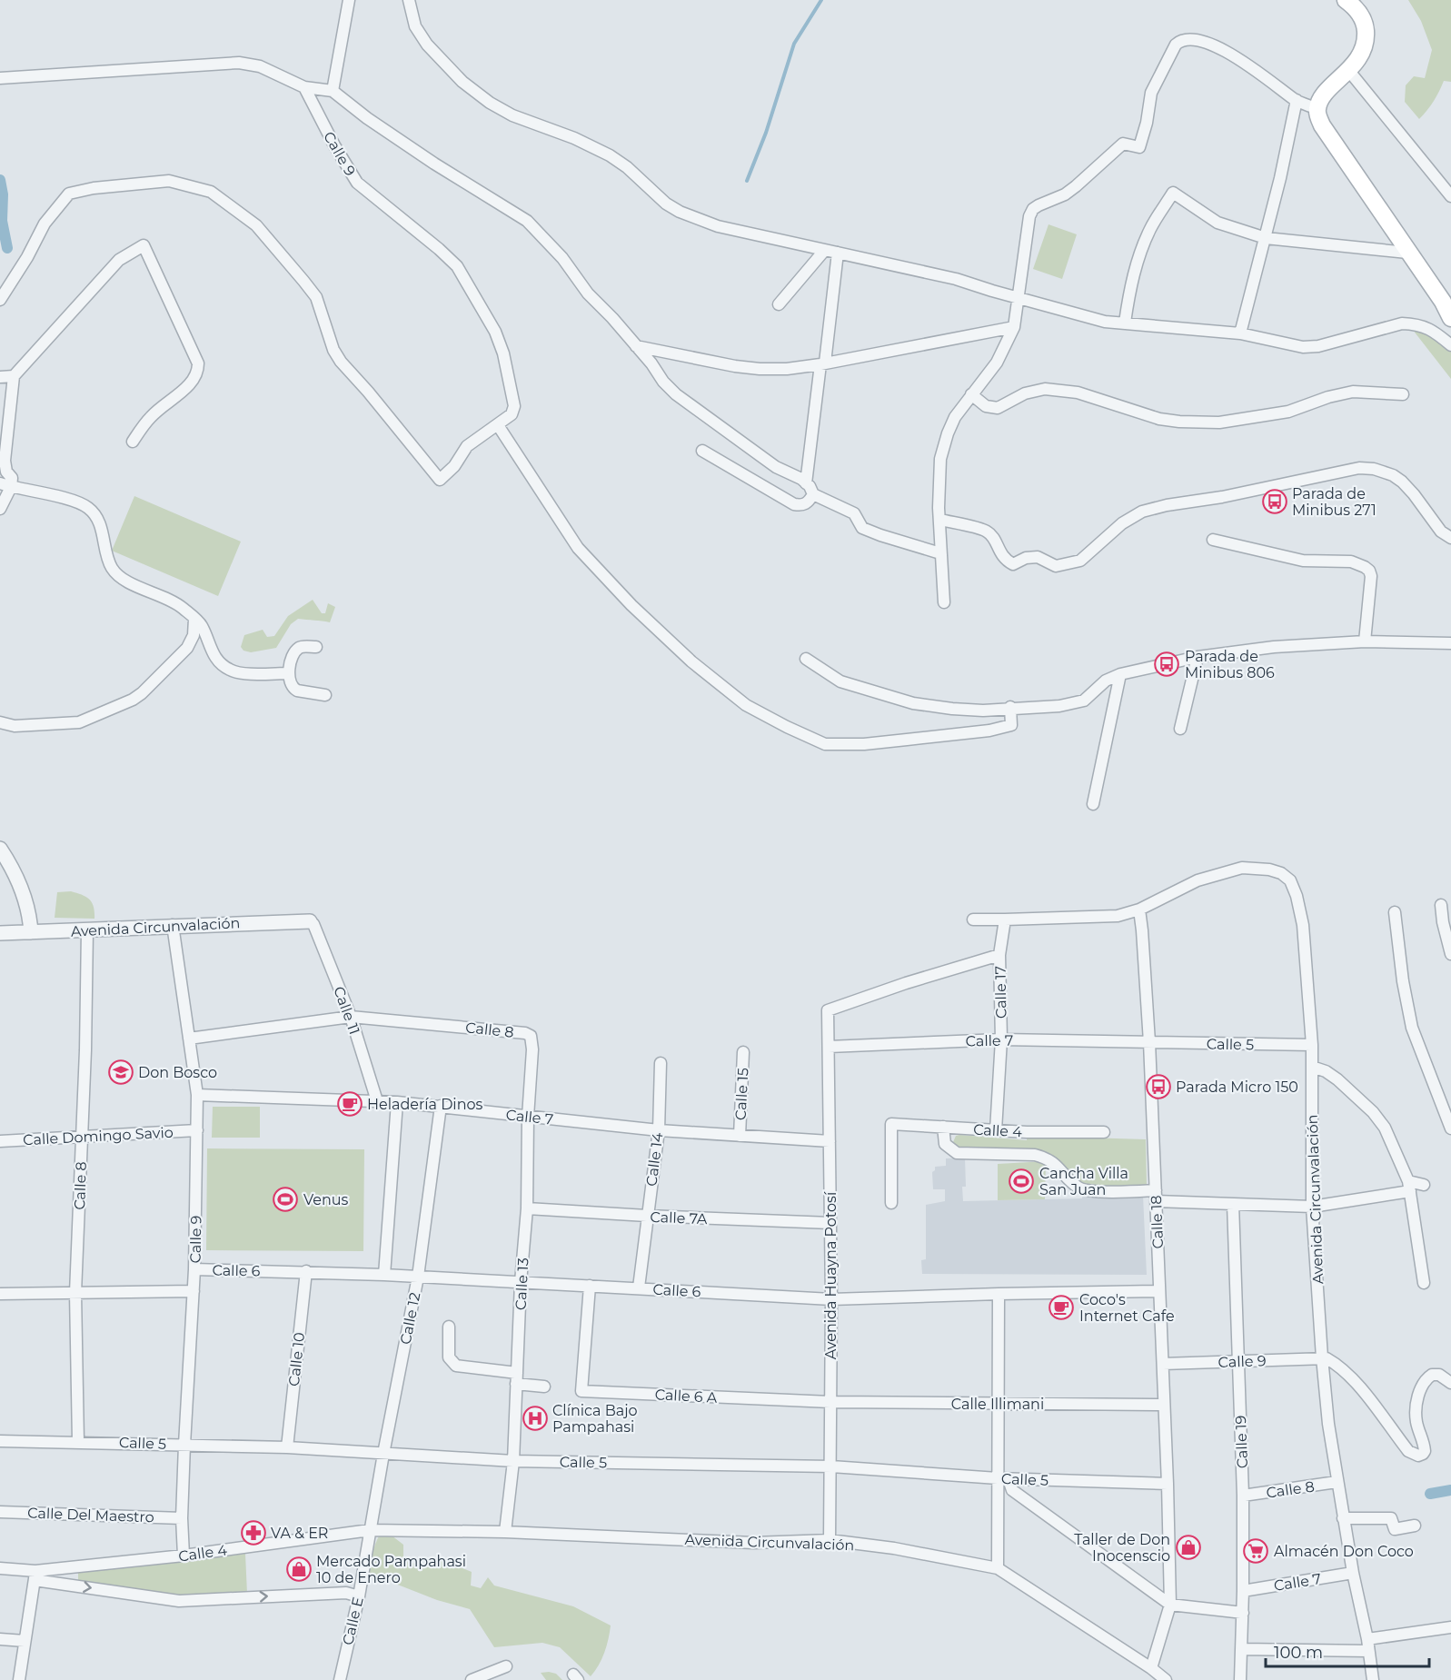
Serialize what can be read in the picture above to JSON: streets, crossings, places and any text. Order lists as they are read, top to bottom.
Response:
{
  "streets": {
    "street": [
      "Calle 9",
      "Avenida Circunvalación",
      "Calle 17",
      "Calle 11",
      "Calle 8",
      "Calle 7",
      "Calle 5",
      "Calle 15",
      "Calle 4",
      "Calle Domingo Savio",
      "Calle 14",
      "Calle 7A",
      "Calle 18",
      "Calle 6",
      "Avenida Huayna Potosí",
      "Calle 13",
      "Calle 12",
      "Calle 10",
      "Calle 6 A",
      "Calle Illimani",
      "Calle 19",
      "Calle Del Maestro",
      "Calle E"
    ]
  },
  "crossings": [
    ["Calle 9", "Avenida Circunvalación"],
    ["Calle 9", "Calle 8"],
    ["Calle 9", "Calle 7"],
    ["Calle 9", "Calle 5"],
    ["Calle 9", "Calle 4"],
    ["Calle 9", "Calle Domingo Savio"],
    ["Calle 9", "Calle 18"],
    ["Calle 9", "Calle 6"],
    ["Calle 9", "Calle 19"],
    ["Calle 9", "Calle Del Maestro"],
    ["Avenida Circunvalación", "Calle 11"],
    ["Avenida Circunvalación", "Calle 8"],
    ["Avenida Circunvalación", "Calle 7"],
    ["Avenida Circunvalación", "Calle 5"],
    ["Avenida Circunvalación", "Calle 4"],
    ["Avenida Circunvalación", "Calle 18"],
    ["Avenida Circunvalación", "Avenida Huayna Potosí"],
    ["Avenida Circunvalación", "Calle 13"],
    ["Avenida Circunvalación", "Calle 12"],
    ["Avenida Circunvalación", "Calle E"],
    ["Calle 17", "Calle 7"],
    ["Calle 17", "Calle 4"],
    ["Calle 17", "Avenida Huayna Potosí"],
    ["Calle 11", "Calle 8"],
    ["Calle 11", "Calle 7"],
    ["Calle 8", "Calle 5"],
    ["Calle 8", "Calle Domingo Savio"],
    ["Calle 8", "Calle 6"],
    ["Calle 8", "Calle 13"],
    ["Calle 8", "Calle 19"],
    ["Calle 7", "Calle 5"],
    ["Calle 7", "Calle 15"],
    ["Calle 7", "Calle 14"],
    ["Calle 7", "Calle 18"],
    ["Calle 7", "Avenida Huayna Potosí"],
    ["Calle 7", "Calle 13"],
    ["Calle 7", "Calle 12"],
    ["Calle 7", "Calle 19"],
    ["Calle 5", "Calle 18"],
    ["Calle 5", "Avenida Huayna Potosí"],
    ["Calle 5", "Calle 13"],
    ["Calle 5", "Calle 12"],
    ["Calle 5", "Calle 10"],
    ["Calle 4", "Calle 12"],
    ["Calle 4", "Calle E"],
    ["Calle 14", "Calle 7A"],
    ["Calle 14", "Calle 6"],
    ["Calle 7A", "Avenida Huayna Potosí"],
    ["Calle 7A", "Calle 13"],
    ["Calle 18", "Calle 6"],
    ["Calle 18", "Calle Illimani"],
    ["Calle 6", "Avenida Huayna Potosí"],
    ["Calle 6", "Calle 13"],
    ["Calle 6", "Calle 12"],
    ["Calle 6", "Calle 10"],
    ["Calle 6", "Calle 6 A"],
    ["Avenida Huayna Potosí", "Calle 6 A"],
    ["Avenida Huayna Potosí", "Calle Illimani"],
    ["Calle 12", "Calle E"],
    ["Calle 6 A", "Calle Illimani"]
  ],
  "places": {
    "bus stop": ["Parada de Minibus 271", "Parada de Minibus 806", "Parada Micro 150"],
    "school or university": ["Don Bosco"],
    "cafe": ["Heladería Dinos", "Coco's Internet Cafe"],
    "sports": ["Cancha Villa San Juan", "Venus"],
    "hospital": ["Clínica Bajo Pampahasi"],
    "pharmacy": ["VA & ER"],
    "shop": ["Taller de Don Inocenscio", "Mercado Pampahasi 10 de Enero"],
    "supermarket": ["Almacén Don Coco"]
  },
  "scale_bar": "100 m"
}
